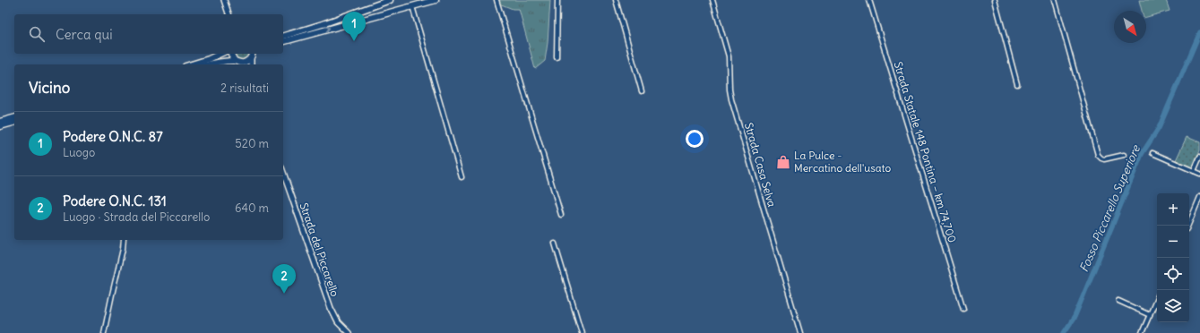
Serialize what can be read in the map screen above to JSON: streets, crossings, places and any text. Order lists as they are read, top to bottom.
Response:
{
  "streets": {
    "street": ["Strada Statale 148 Pontina – km 74,700", "Strada Casa Selva", "Strada del Piccarello"]
  },
  "water": ["Fosso Piccarello Superiore"],
  "places": {
    "shop": ["La Pulce - Mercatino dell'usato"]
  },
  "north": "bottom right",
  "page": {
    "pins": ["1", "2"],
    "search": "Cerca qui",
    "heading": ["Vicino", "2 risultati"],
    "list": [
      {
        "mark": "1",
        "name": "Podere O.N.C. 87",
        "note": "Luogo",
        "value": "520 m"
      },
      {
        "mark": "2",
        "name": "Podere O.N.C. 131",
        "note": "Luogo · Strada del Piccarello",
        "value": "640 m"
      }
    ],
    "map_buttons": ["+", "−"]
  }
}
